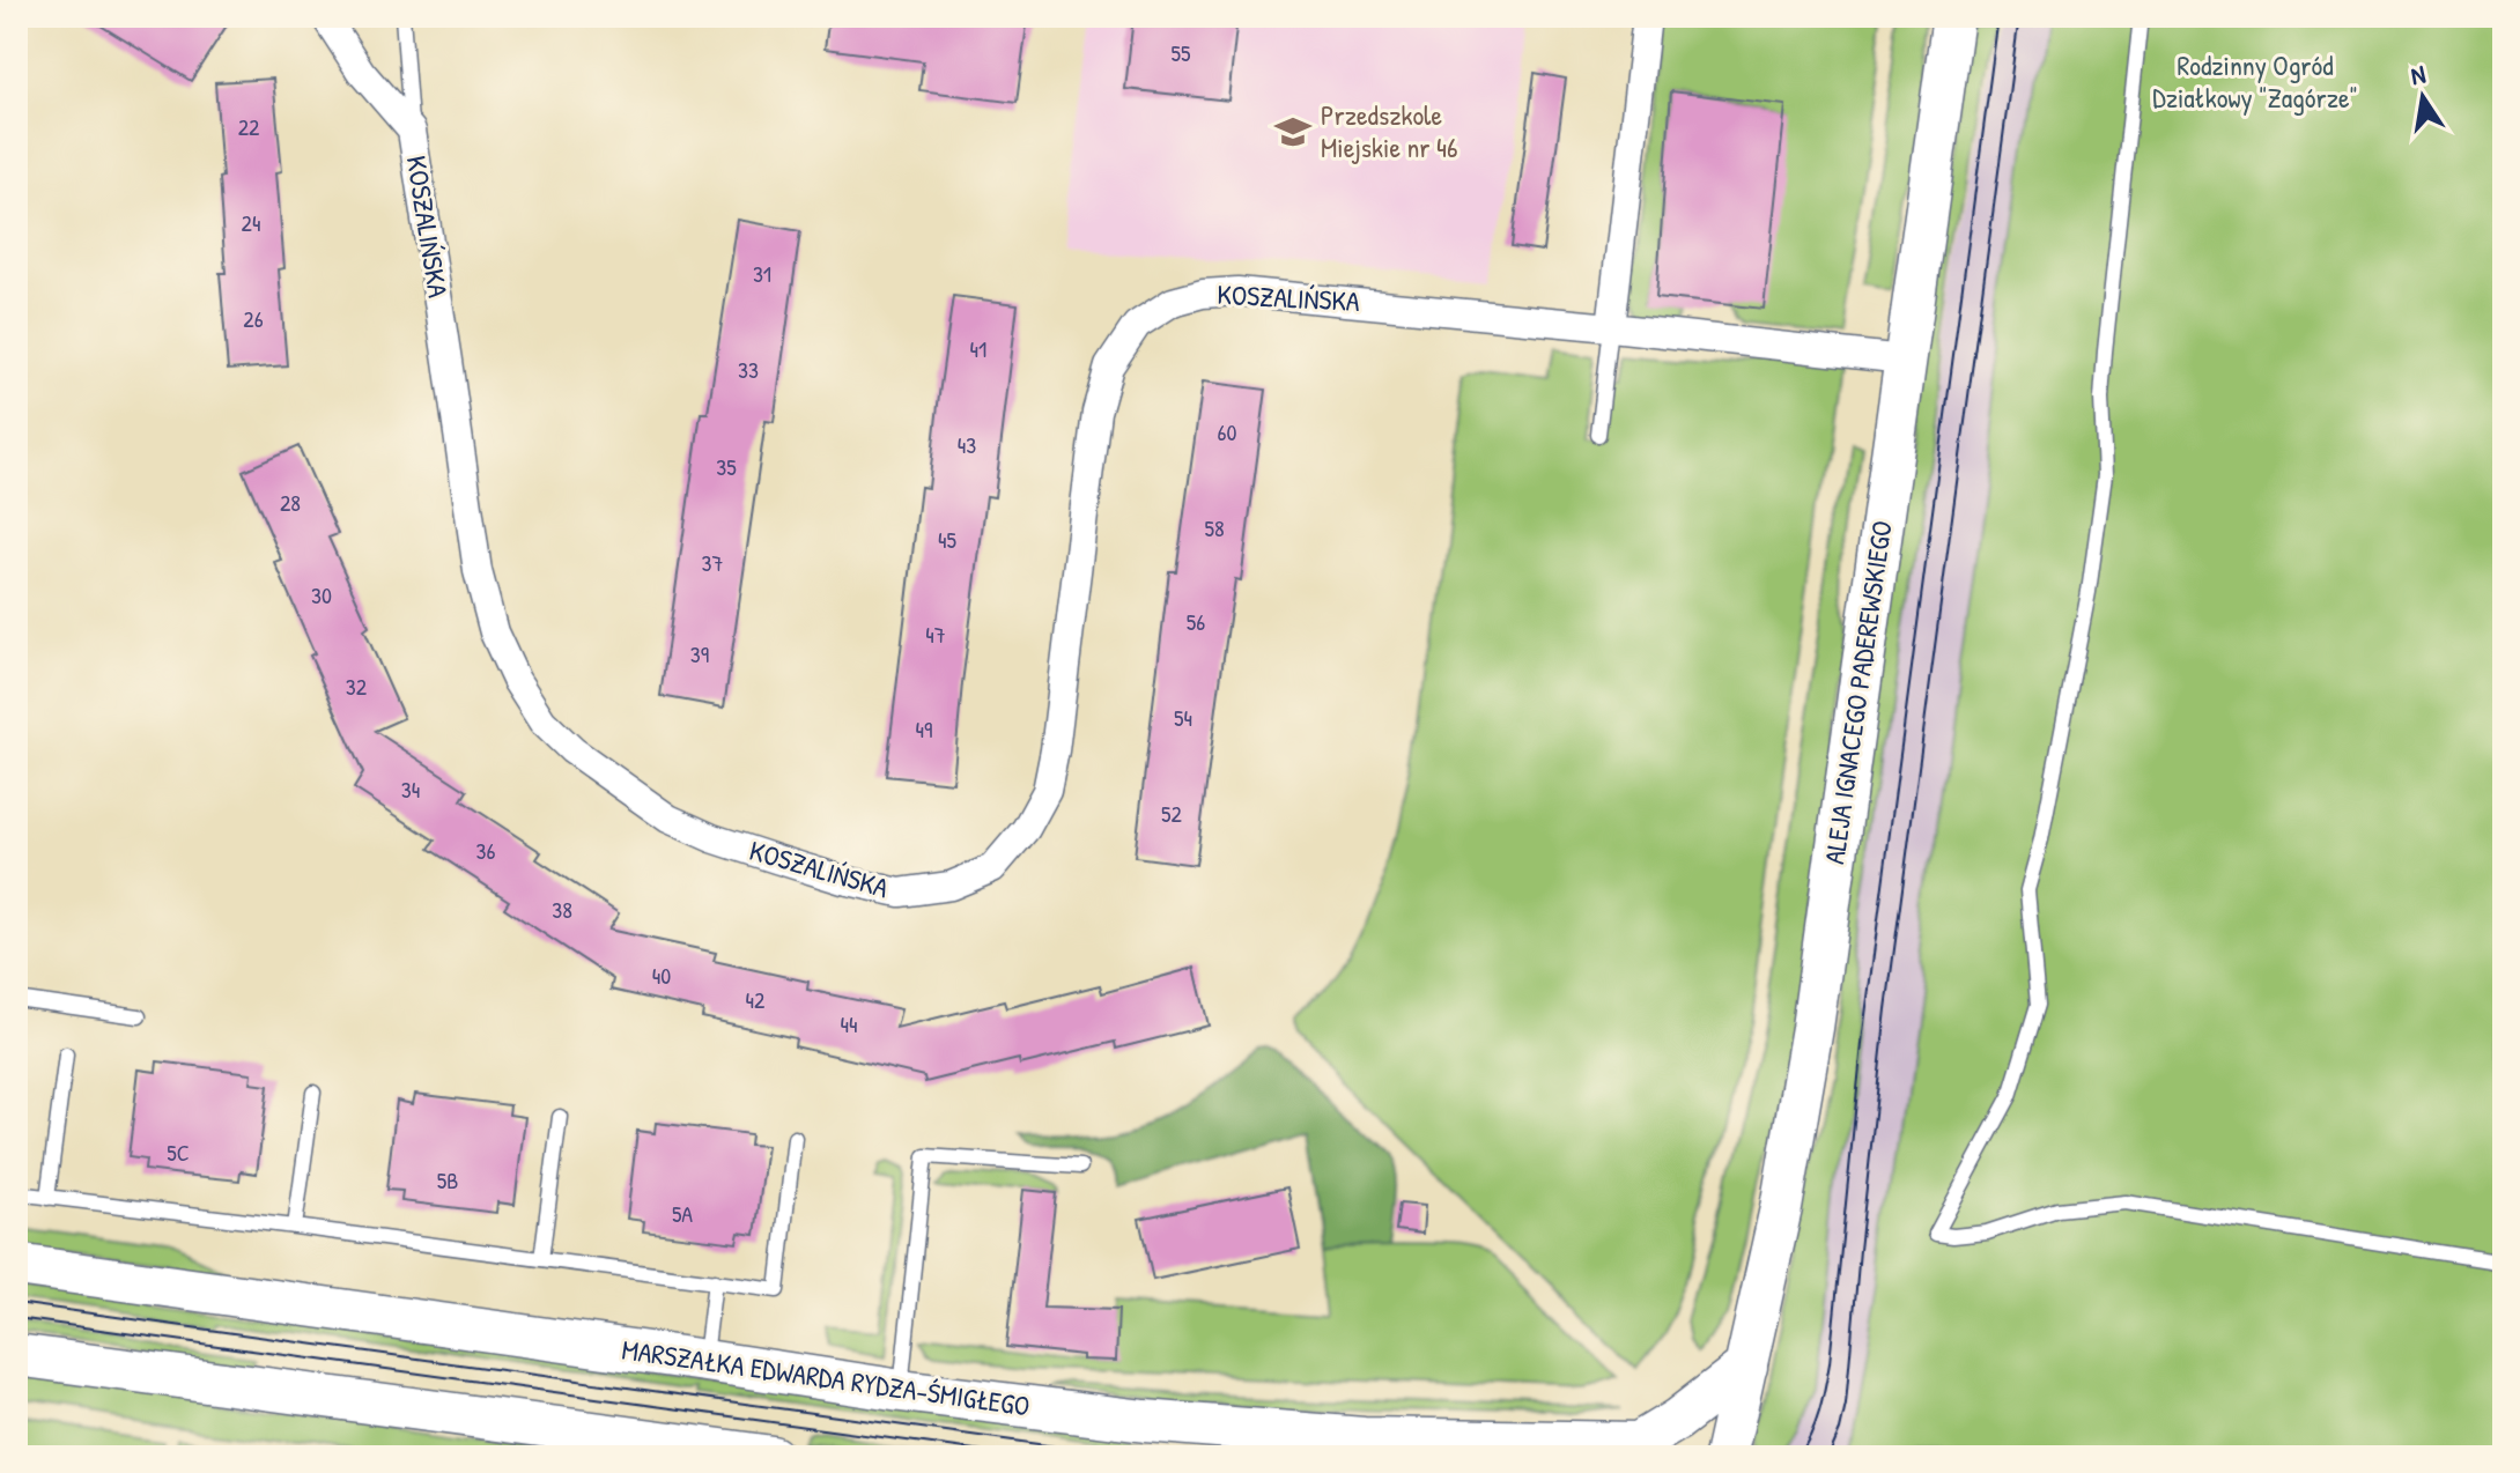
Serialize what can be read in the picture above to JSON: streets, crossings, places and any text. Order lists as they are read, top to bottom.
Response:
{
  "streets": {
    "street": ["KOSZALIŃSKA", "ALEJA IGNACEGO PADEREWSKIEGO", "MARSZAŁKA EDWARDA RYDZA-ŚMIGŁEGO"]
  },
  "crossings": [
    ["KOSZALIŃSKA", "ALEJA IGNACEGO PADEREWSKIEGO"],
    ["ALEJA IGNACEGO PADEREWSKIEGO", "MARSZAŁKA EDWARDA RYDZA-ŚMIGŁEGO"]
  ],
  "parks": ["Rodzinny Ogród Działkowy \"Zagórze\""],
  "places": {
    "school or university": ["Przedszkole Miejskie nr 46"]
  },
  "house_numbers": [
    "55",
    "22",
    "24",
    "31",
    "26",
    "41",
    "33",
    "60",
    "43",
    "35",
    "28",
    "58",
    "45",
    "37",
    "30",
    "56",
    "47",
    "39",
    "32",
    "54",
    "49",
    "34",
    "52",
    "36",
    "38",
    "40",
    "42",
    "44",
    "5C",
    "5B",
    "5A"
  ],
  "north": "top"
}
